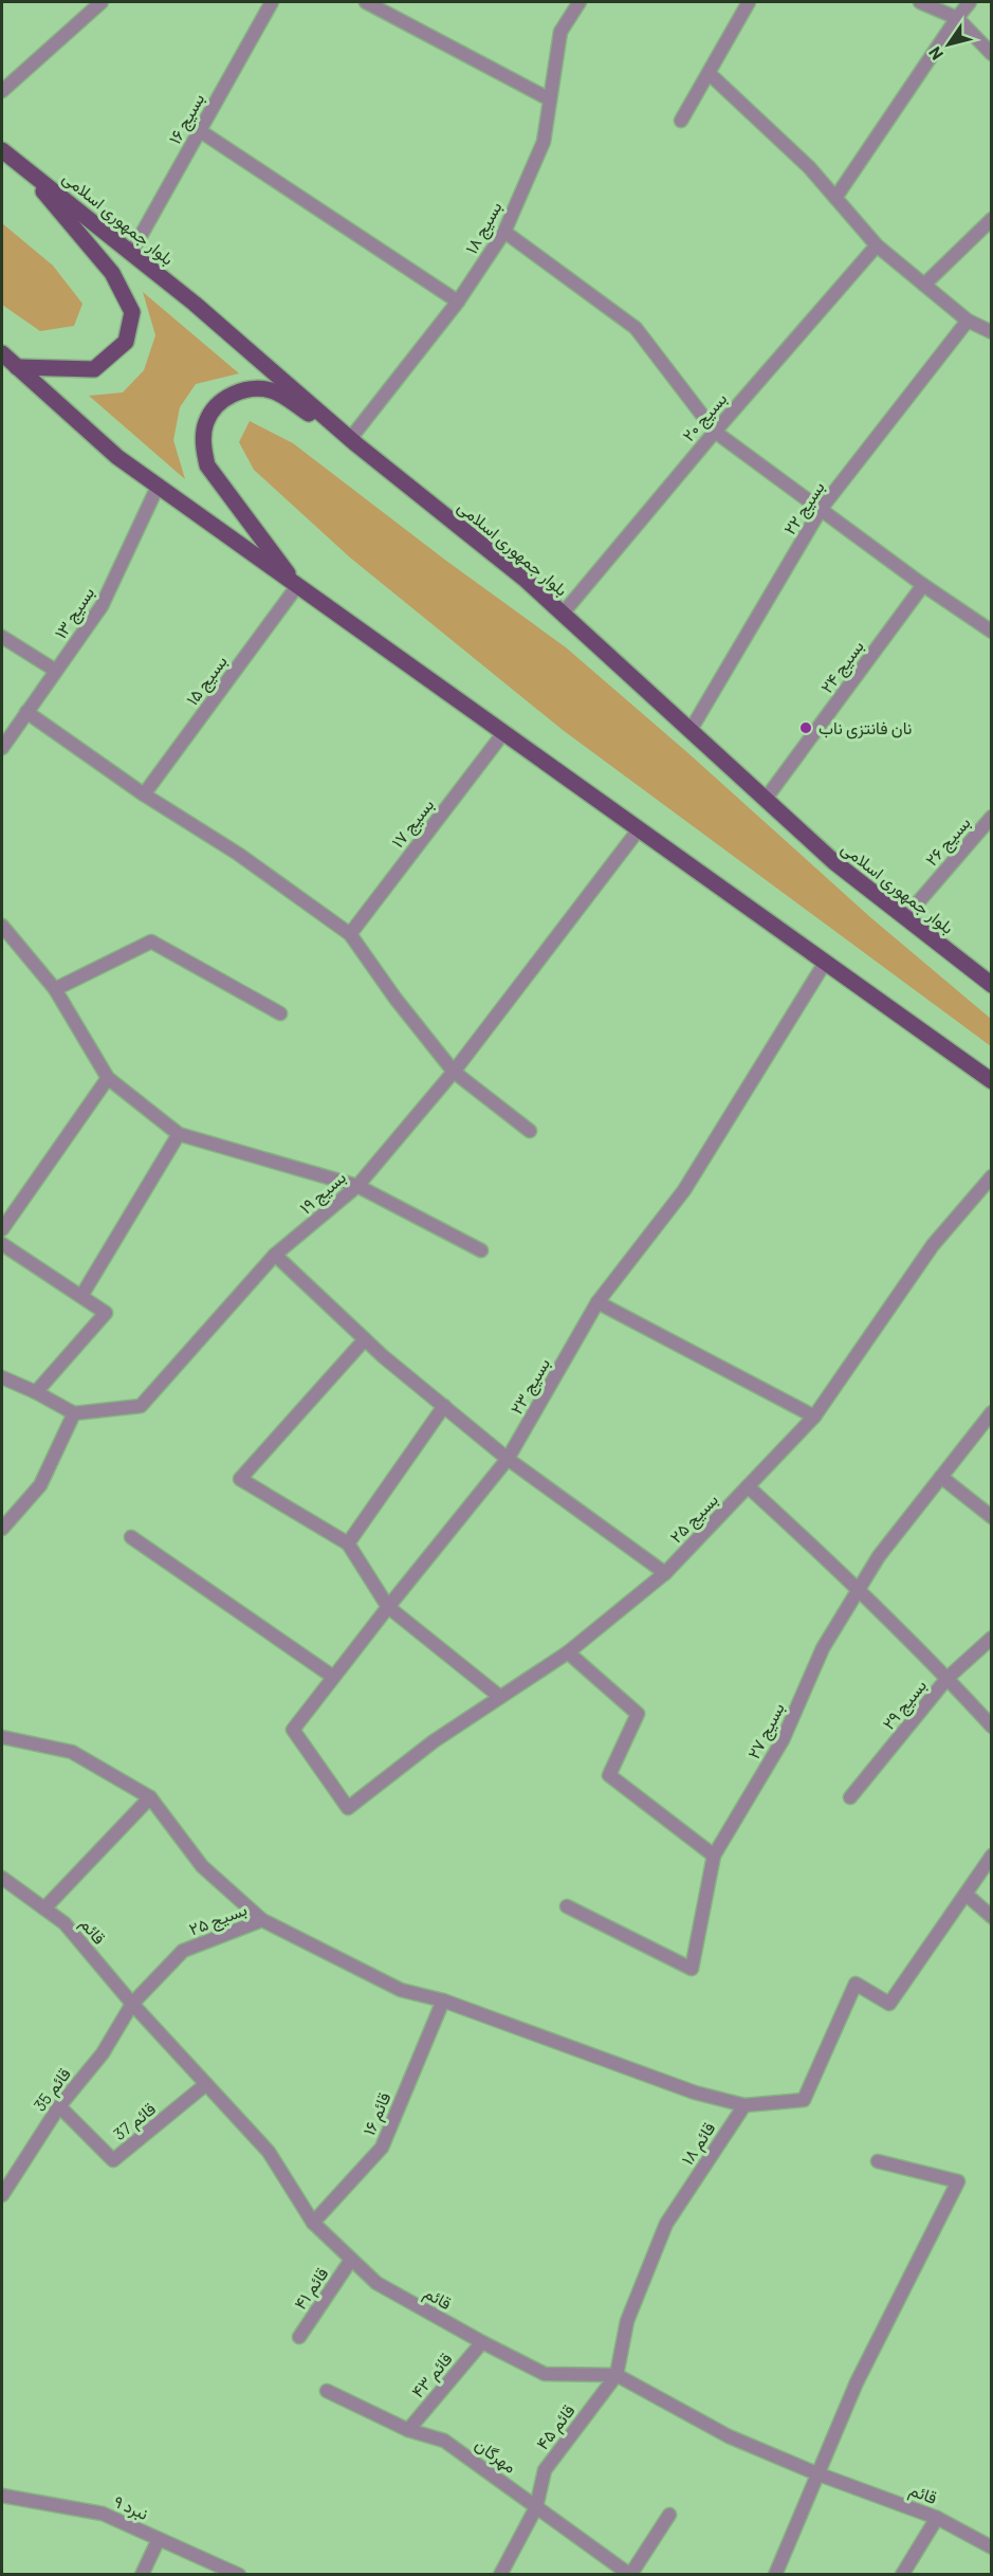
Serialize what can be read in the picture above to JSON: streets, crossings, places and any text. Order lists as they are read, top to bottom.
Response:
{
  "streets": {
    "main road": ["بلوار جمهوری اسلامی"],
    "street": [
      "بسیج ۱۶",
      "بسیج ۱۸",
      "بسیج ۲۰",
      "بسیج ۲۲",
      "بسیج ۱۳",
      "بسیج ۲۴",
      "بسیج ۱۵",
      "بسیج ۱۷",
      "بسیج ۲۶",
      "بسیج ۱۹",
      "بسیج ۲۳",
      "بسیج ۲۵",
      "بسیج ۲۹",
      "بسیج ۲۷",
      "قائم",
      "قائم 35",
      "قائم ۱۶",
      "قائم 37",
      "قائم ۱۸",
      "قائم ۴۱",
      "قائم ۴۳",
      "قائم ۴۵",
      "مهرگان",
      "نبرد ۹"
    ]
  },
  "crossings": [
    ["بسیج ۱۶", "بلوار جمهوری اسلامی"],
    ["بلوار جمهوری اسلامی", "بسیج ۱۸"],
    ["بلوار جمهوری اسلامی", "بسیج ۲۰"],
    ["بلوار جمهوری اسلامی", "بسیج ۲۲"],
    ["بلوار جمهوری اسلامی", "بسیج ۲۴"],
    ["بلوار جمهوری اسلامی", "بسیج ۲۶"],
    ["بسیج ۲۳", "بسیج ۲۵"],
    ["بسیج ۲۵", "قائم"],
    ["بسیج ۲۵", "قائم 35"],
    ["قائم", "قائم 35"],
    ["قائم", "قائم ۱۶"],
    ["قائم", "قائم 37"],
    ["قائم", "قائم ۱۸"],
    ["قائم", "قائم ۴۱"],
    ["قائم", "قائم ۴۳"],
    ["قائم", "قائم ۴۵"],
    ["قائم 35", "قائم 37"],
    ["قائم ۱۸", "قائم ۴۵"],
    ["قائم ۴۳", "مهرگان"],
    ["قائم ۴۵", "مهرگان"]
  ],
  "places": ["نان فانتزی ناب"],
  "north": "bottom left"
}
